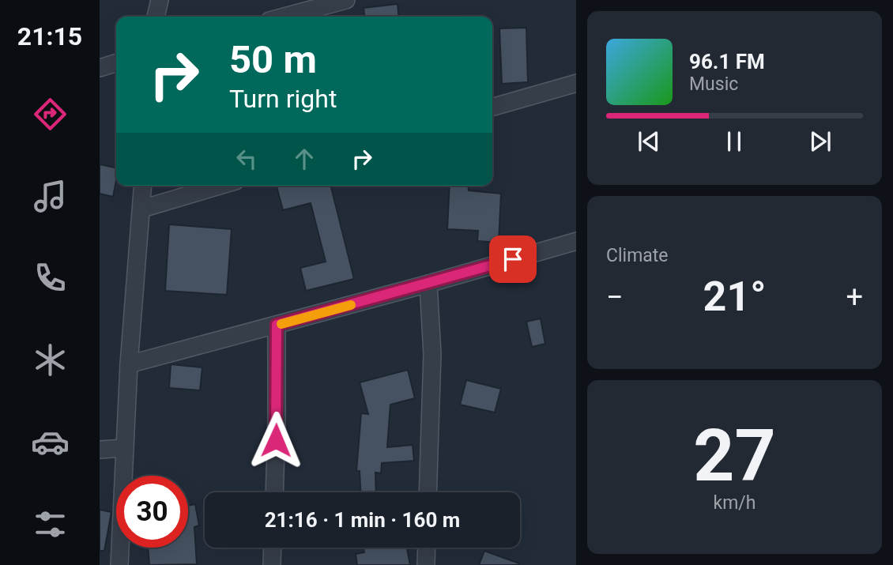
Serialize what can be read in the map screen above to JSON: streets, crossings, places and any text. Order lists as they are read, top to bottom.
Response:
{
  "page": {
    "tabs": "21:15",
    "turn": ["50 m", "Turn right"],
    "song": ["96.1 FM", "Music"],
    "tile": [
      "Climate",
      ["27", "km/h"]
    ],
    "heat": ["−", "21°", "+"],
    "limit": "30",
    "trip": "21:16 · 1 min · 160 m"
  }
}
